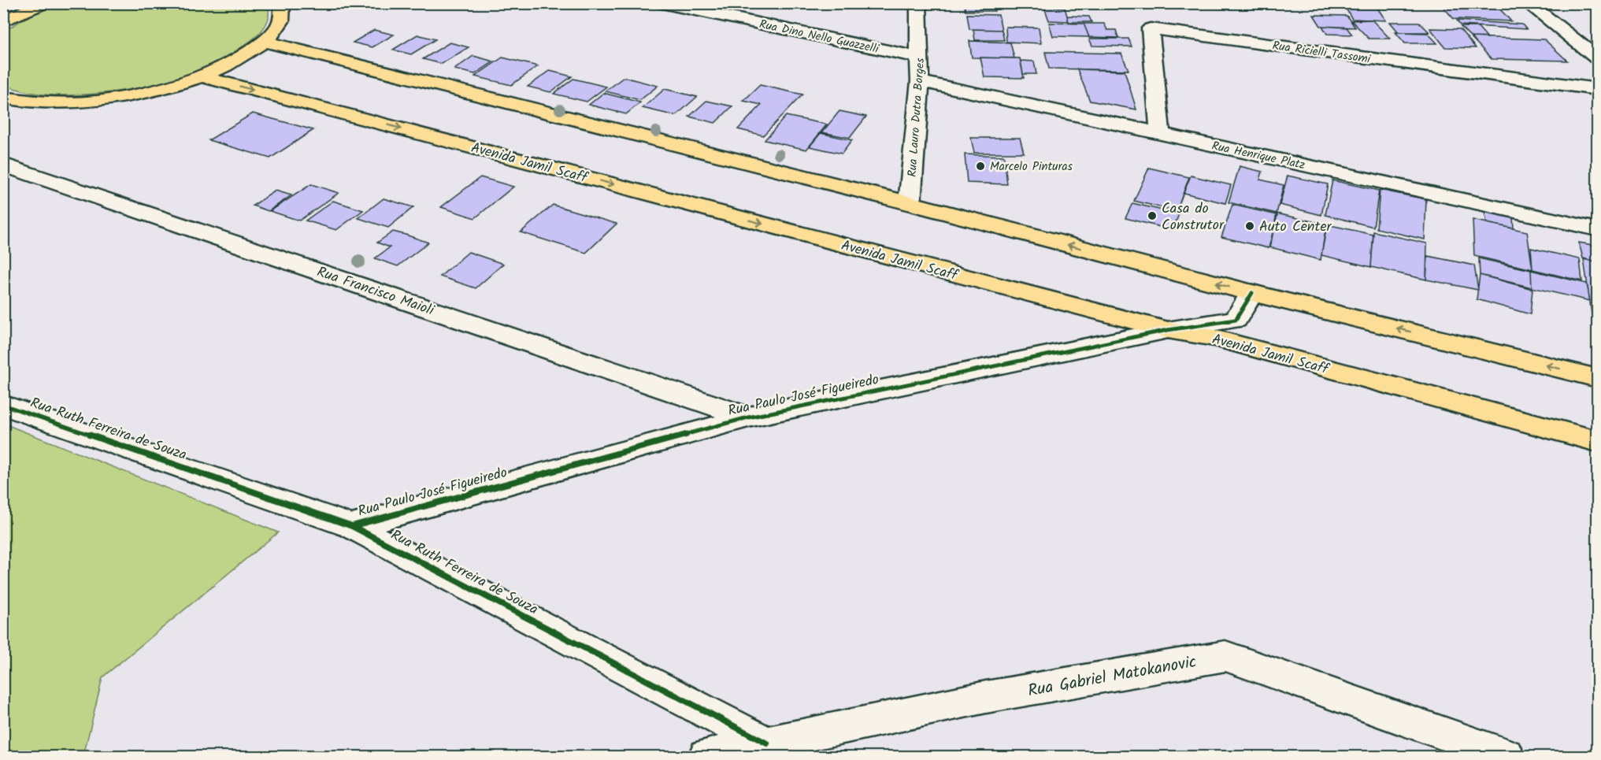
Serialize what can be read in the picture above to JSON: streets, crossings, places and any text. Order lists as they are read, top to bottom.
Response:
{
  "streets": {
    "main road": ["Avenida Jamil Scaff"],
    "street": [
      "Rua Dino Nello Guazzelli",
      "Rua Ricielli Tassomi",
      "Rua Lauro Dutra Borges",
      "Rua Henrique Platz",
      "Rua Francisco Maioli",
      "Rua Paulo José Figueiredo",
      "Rua Ruth Ferreira de Souza",
      "Rua Gabriel Matokanovic"
    ]
  },
  "crossings": [
    ["Rua Dino Nello Guazzelli", "Rua Lauro Dutra Borges"],
    ["Rua Ricielli Tassomi", "Rua Henrique Platz"],
    ["Rua Lauro Dutra Borges", "Rua Henrique Platz"],
    ["Avenida Jamil Scaff", "Rua Paulo José Figueiredo"],
    ["Rua Francisco Maioli", "Rua Paulo José Figueiredo"],
    ["Rua Paulo José Figueiredo", "Rua Ruth Ferreira de Souza"],
    ["Rua Ruth Ferreira de Souza", "Rua Gabriel Matokanovic"]
  ],
  "places": ["Marcelo Pinturas", "Casa do Construtor", "Auto Center"]
}
